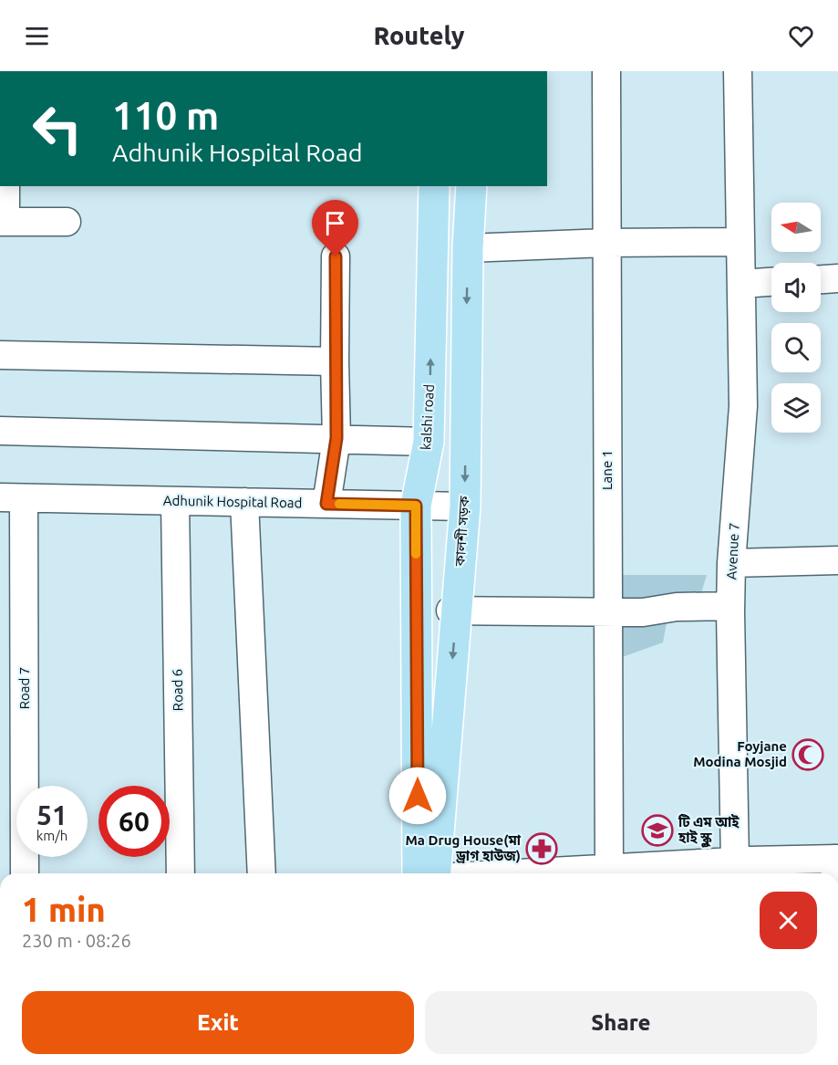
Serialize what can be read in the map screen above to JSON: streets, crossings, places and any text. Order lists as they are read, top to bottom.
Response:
{
  "streets": {
    "main road": ["kalshi road", "কালশী সড়ক"],
    "street": [
      "Lane 1",
      "Adhunik Hospital Road",
      "Avenue 7",
      "Road 7",
      "Road 6"
    ]
  },
  "crossings": [
    ["kalshi road", "Adhunik Hospital Road"],
    ["Adhunik Hospital Road", "কালশী সড়ক"],
    ["Adhunik Hospital Road", "Road 7"],
    ["Adhunik Hospital Road", "Road 6"]
  ],
  "one_way": ["kalshi road", "কালশী সড়ক"],
  "places": {
    "mosque": ["Foyjane Modina Mosjid"],
    "school or university": ["টি এম আই হাই স্কুল"],
    "pharmacy": ["Ma Drug House(মা ড্রাগ হাউজ)"]
  },
  "north": "left",
  "page": {
    "header": "Routely",
    "turn": ["110 m", "Adhunik Hospital Road"],
    "speed": "51 km/h",
    "limit": "60",
    "heading": ["1 min", "230 m · 08:26"],
    "buttons": ["Exit", "Share"]
  }
}
